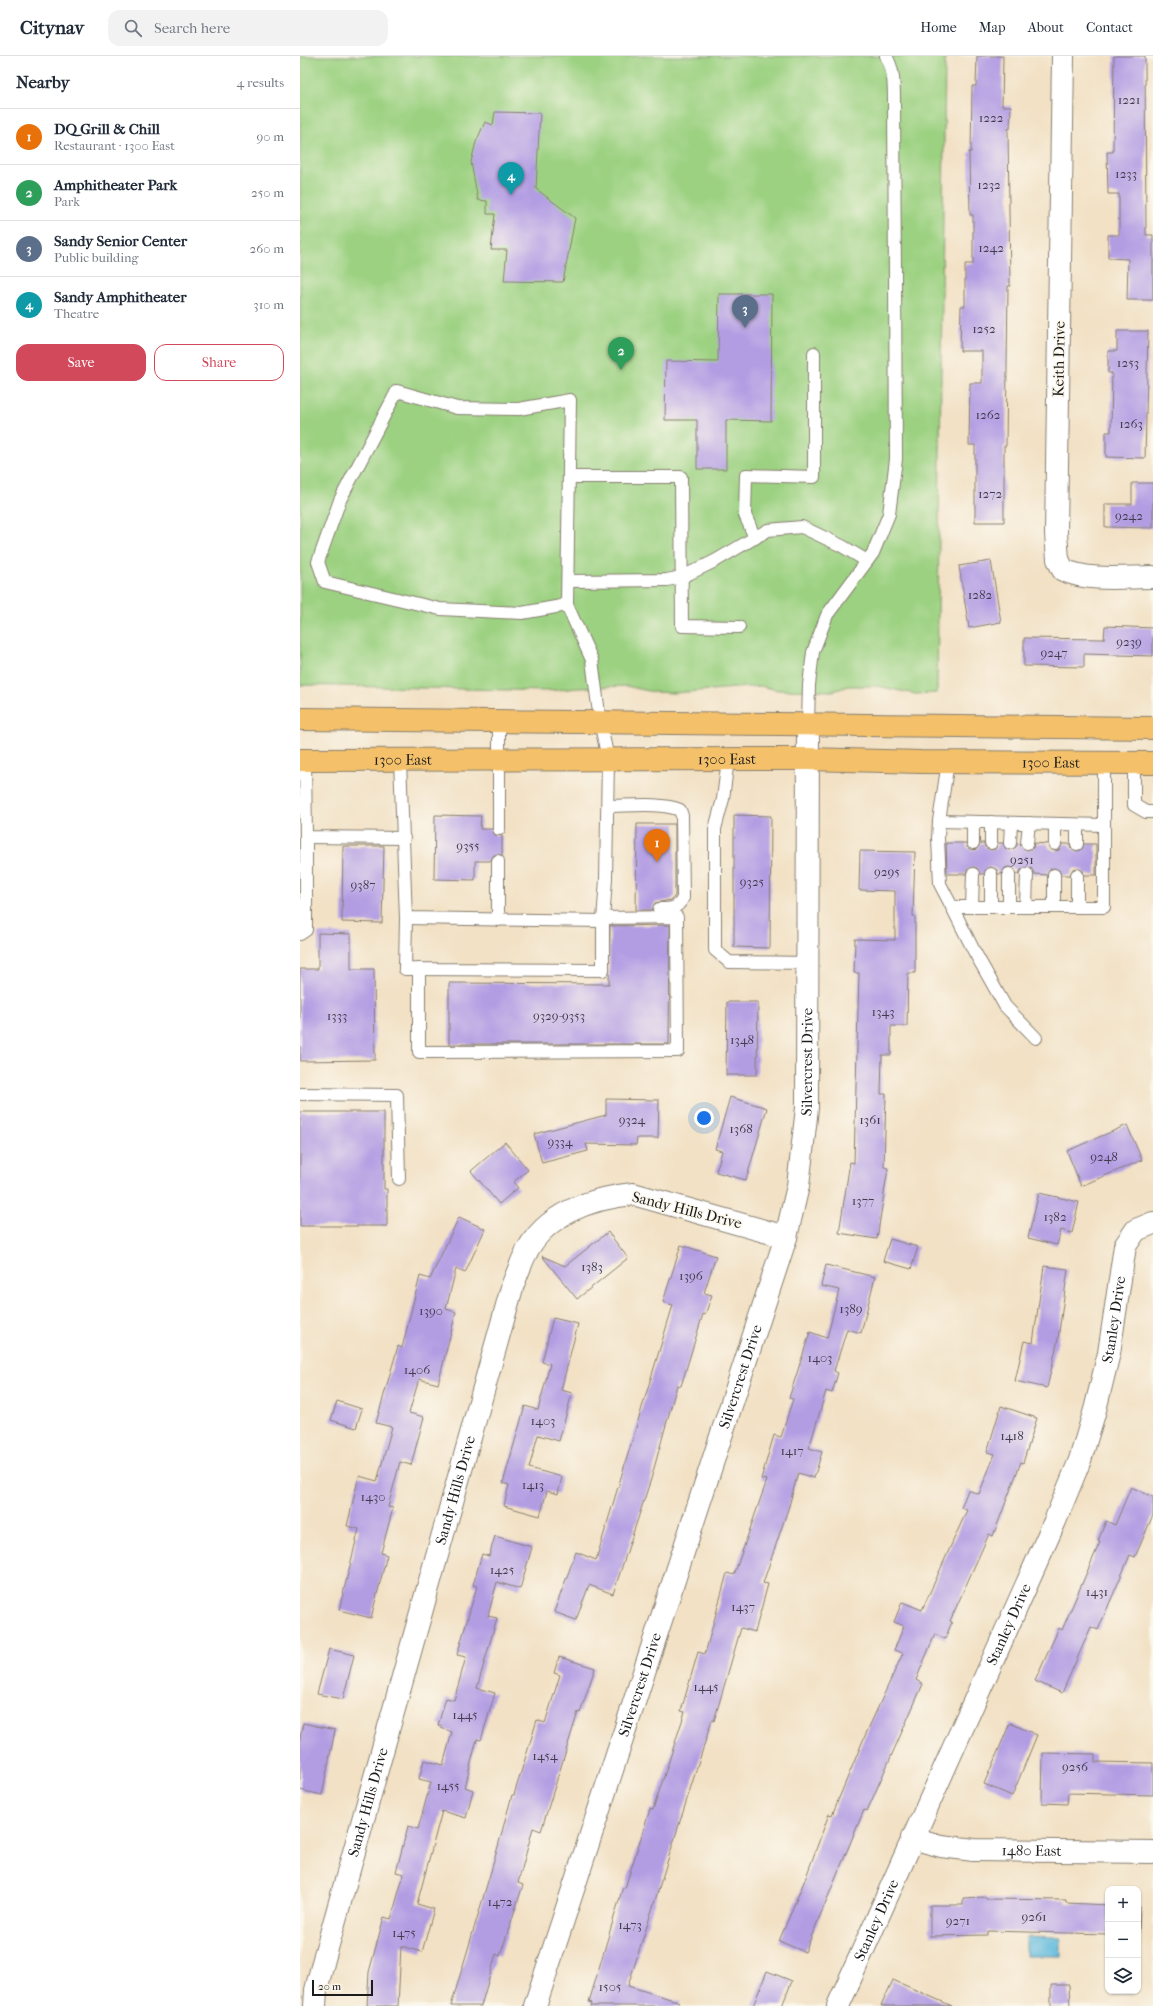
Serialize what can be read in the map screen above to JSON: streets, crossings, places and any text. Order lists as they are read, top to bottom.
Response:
{
  "streets": {
    "main road": ["1300 East"],
    "street": [
      "Keith Drive",
      "Silvercrest Drive",
      "Sandy Hills Drive",
      "Stanley Drive",
      "1480 East"
    ]
  },
  "crossings": [
    ["1300 East", "Silvercrest Drive"],
    ["Silvercrest Drive", "Sandy Hills Drive"],
    ["Stanley Drive", "1480 East"]
  ],
  "house_numbers": [
    "1221",
    "1222",
    "1233",
    "1232",
    "1242",
    "1252",
    "1253",
    "1262",
    "1263",
    "1272",
    "9242",
    "1282",
    "9239",
    "9247",
    "9355",
    "9251",
    "9295",
    "9325",
    "9387",
    "1343",
    "1333",
    "9329-9353",
    "1348",
    "9324",
    "1361",
    "1368",
    "9334",
    "9248",
    "1377",
    "1382",
    "1383",
    "1396",
    "1389",
    "1390",
    "1403",
    "1406",
    "1403",
    "1418",
    "1417",
    "1413",
    "1430",
    "1425",
    "1431",
    "1437",
    "1445",
    "1445",
    "1454",
    "9256",
    "1455",
    "1472",
    "9261",
    "9271",
    "1473",
    "1475",
    "1505"
  ],
  "scale_bar": "20 m",
  "page": {
    "header": "Citynav",
    "search": "Search here",
    "nav": [
      "Home",
      "Map",
      "About",
      "Contact"
    ],
    "heading": ["Nearby", "4 results"],
    "list": [
      {
        "mark": "1",
        "name": "DQ Grill & Chill",
        "note": "Restaurant · 1300 East",
        "value": "90 m"
      },
      {
        "mark": "2",
        "name": "Amphitheater Park",
        "note": "Park",
        "value": "250 m"
      },
      {
        "mark": "3",
        "name": "Sandy Senior Center",
        "note": "Public building",
        "value": "260 m"
      },
      {
        "mark": "4",
        "name": "Sandy Amphitheater",
        "note": "Theatre",
        "value": "310 m"
      }
    ],
    "pins": [
      "4",
      "3",
      "2",
      "1"
    ],
    "buttons": ["Save", "Share"],
    "map_buttons": ["+", "−"],
    "scale": "20 m"
  }
}
